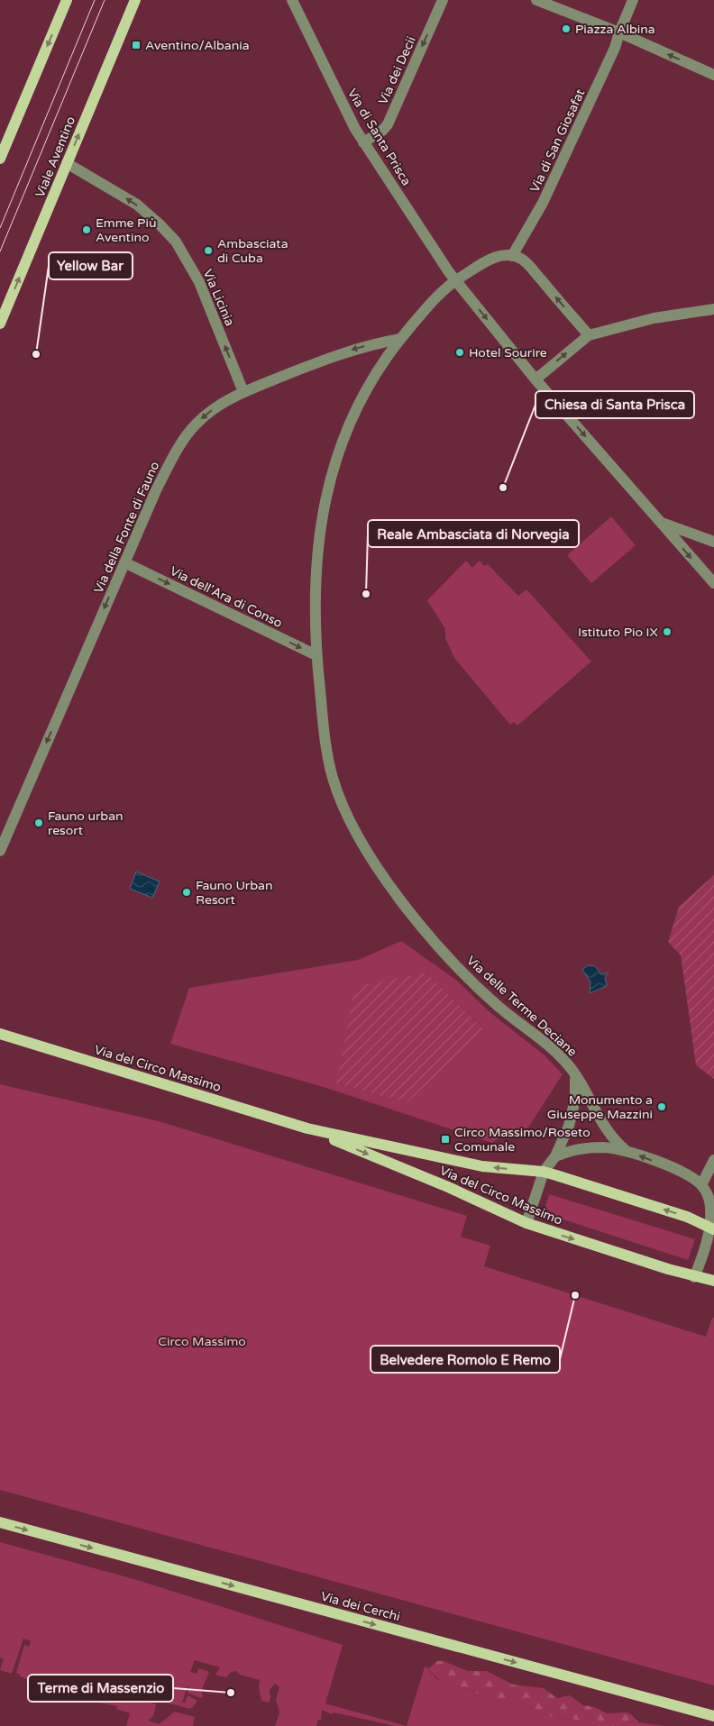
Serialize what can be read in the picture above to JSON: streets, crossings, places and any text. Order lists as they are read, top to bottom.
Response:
{
  "streets": {
    "main road": ["Viale Aventino", "Via del Circo Massimo", "Via dei Cerchi"],
    "street": [
      "Via dei Decii",
      "Via di Santa Prisca",
      "Via di San Giosafat",
      "Via Licinia",
      "Via della Fonte di Fauno",
      "Via dell'Ara di Conso",
      "Via delle Terme Deciane"
    ]
  },
  "crossings": [
    ["Via dei Decii", "Via di Santa Prisca"],
    ["Via di Santa Prisca", "Via delle Terme Deciane"],
    ["Via di San Giosafat", "Via delle Terme Deciane"],
    ["Viale Aventino", "Via Licinia"],
    ["Via Licinia", "Via della Fonte di Fauno"],
    ["Via della Fonte di Fauno", "Via dell'Ara di Conso"],
    ["Via della Fonte di Fauno", "Via delle Terme Deciane"],
    ["Via dell'Ara di Conso", "Via delle Terme Deciane"]
  ],
  "one_way": [
    "Via dei Decii",
    "Via Licinia",
    "Via della Fonte di Fauno",
    "Via dell'Ara di Conso",
    "Via dei Cerchi"
  ],
  "parks": ["Circo Massimo"],
  "places": {
    "other": [
      "Piazza Albina",
      "Emme Più Aventino",
      "Ambasciata di Cuba",
      "Hotel Sourire",
      "Yellow Bar",
      "Chiesa di Santa Prisca",
      "Reale Ambasciata di Norvegia",
      "Istituto Pio IX",
      "Fauno urban resort",
      "Fauno Urban Resort",
      "Monumento a Giuseppe Mazzini",
      "Belvedere Romolo E Remo",
      "Terme di Massenzio"
    ],
    "transit": ["Aventino/Albania", "Circo Massimo/Roseto Comunale"]
  }
}
